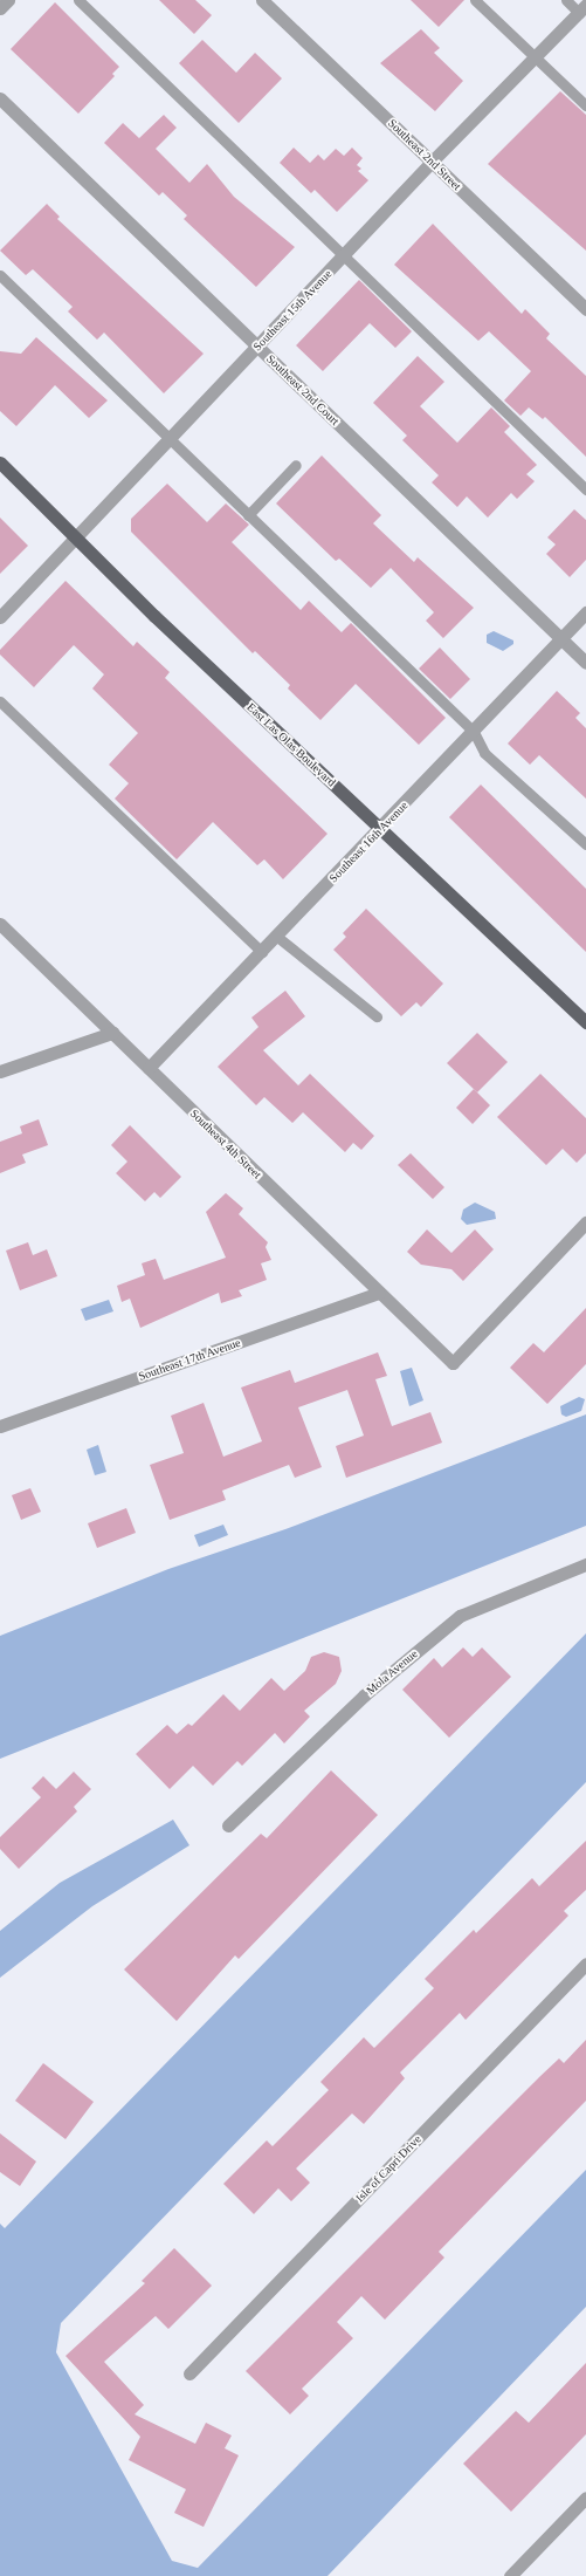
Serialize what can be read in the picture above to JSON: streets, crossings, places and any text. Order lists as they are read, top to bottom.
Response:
{
  "streets": {
    "main road": ["East Las Olas Boulevard"],
    "street": [
      "Southeast 2nd Street",
      "Southeast 15th Avenue",
      "Southeast 2nd Court",
      "Southeast 16th Avenue",
      "Southeast 4th Street",
      "Southeast 17th Avenue",
      "Mola Avenue",
      "Isle of Capri Drive"
    ]
  },
  "crossings": [
    ["Southeast 2nd Street", "Southeast 15th Avenue"],
    ["Southeast 15th Avenue", "Southeast 2nd Court"],
    ["Southeast 15th Avenue", "East Las Olas Boulevard"],
    ["Southeast 2nd Court", "Southeast 16th Avenue"],
    ["East Las Olas Boulevard", "Southeast 16th Avenue"],
    ["Southeast 16th Avenue", "Southeast 4th Street"],
    ["Southeast 4th Street", "Southeast 17th Avenue"]
  ]
}
